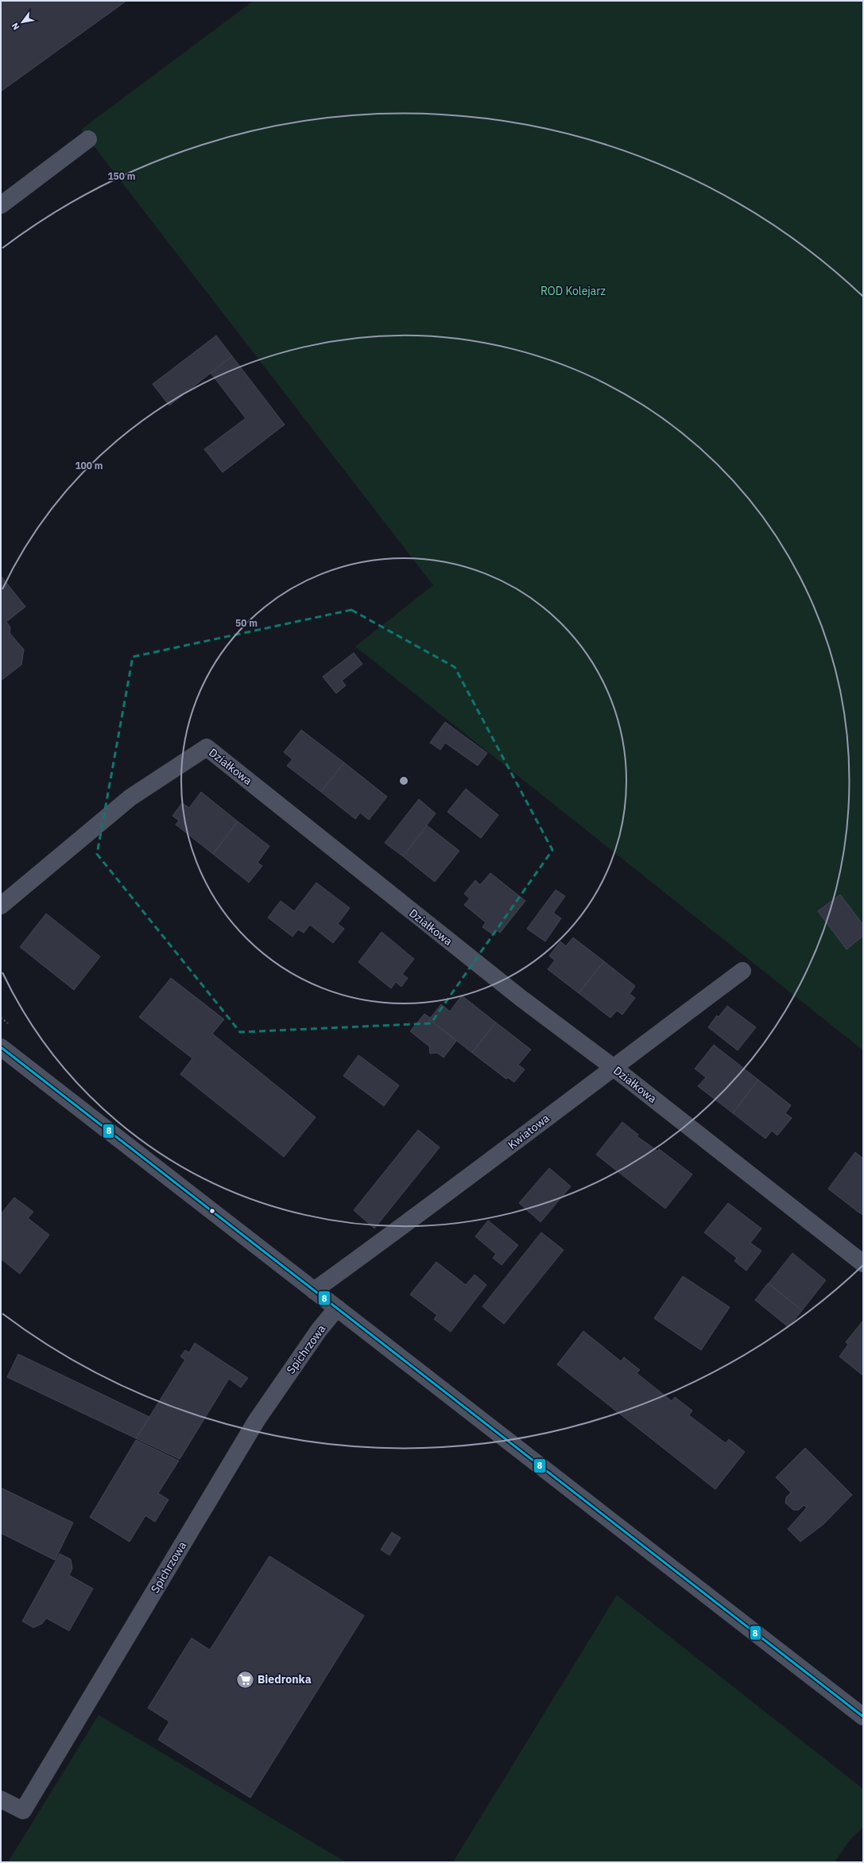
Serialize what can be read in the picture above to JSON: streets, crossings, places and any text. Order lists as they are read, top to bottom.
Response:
{
  "streets": {
    "street": ["Działkowa", "Kwiatowa", "Spichrzowa"]
  },
  "crossings": [
    ["Działkowa", "Kwiatowa"]
  ],
  "parks": ["ROD Kolejarz"],
  "places": {
    "supermarket": ["Biedronka"]
  },
  "lines": ["transit line 8"],
  "north": "bottom left",
  "rings": ["150 m", "100 m", "50 m"]
}
